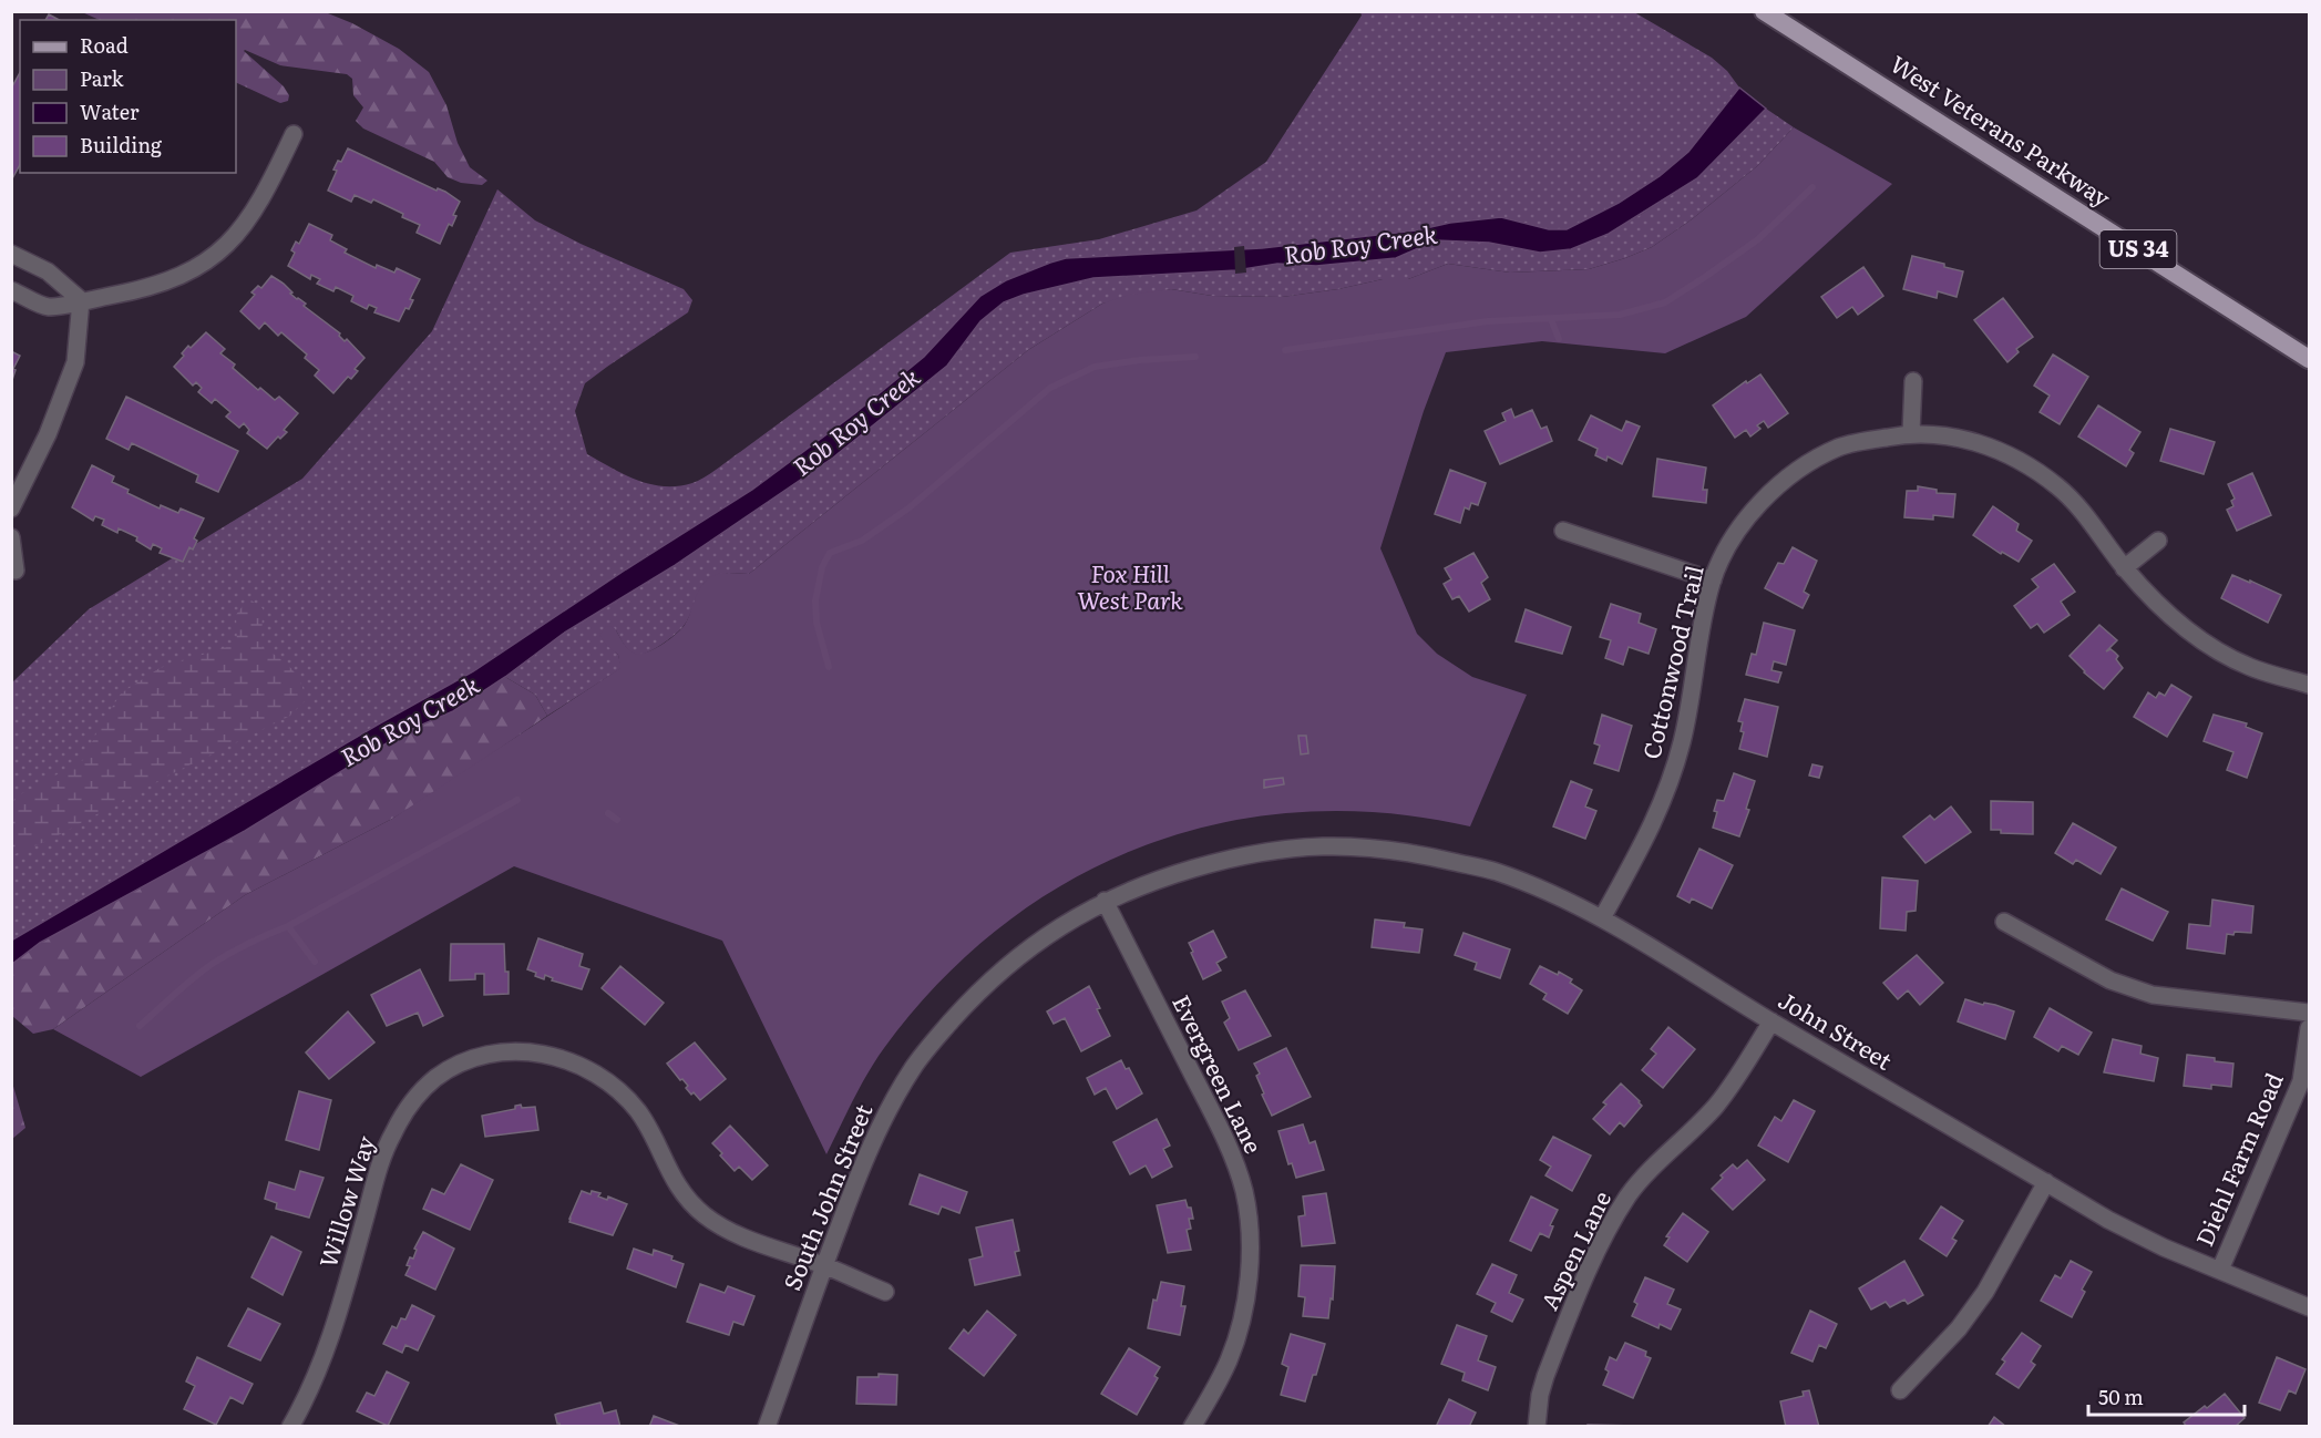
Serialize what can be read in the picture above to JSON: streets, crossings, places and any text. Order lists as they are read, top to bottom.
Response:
{
  "streets": {
    "main road": ["West Veterans Parkway", "US 34"],
    "street": [
      "Cottonwood Trail",
      "John Street",
      "Evergreen Lane",
      "Diehl Farm Road",
      "South John Street",
      "Willow Way",
      "Aspen Lane"
    ]
  },
  "crossings": [
    ["Cottonwood Trail", "John Street"],
    ["John Street", "Diehl Farm Road"],
    ["John Street", "South John Street"],
    ["John Street", "Aspen Lane"],
    ["Evergreen Lane", "South John Street"],
    ["South John Street", "Willow Way"]
  ],
  "water": ["Rob Roy Creek"],
  "parks": ["Fox Hill West Park"],
  "legend": [
    "Road",
    "Park",
    "Water",
    "Building"
  ],
  "scale_bar": "50 m"
}
